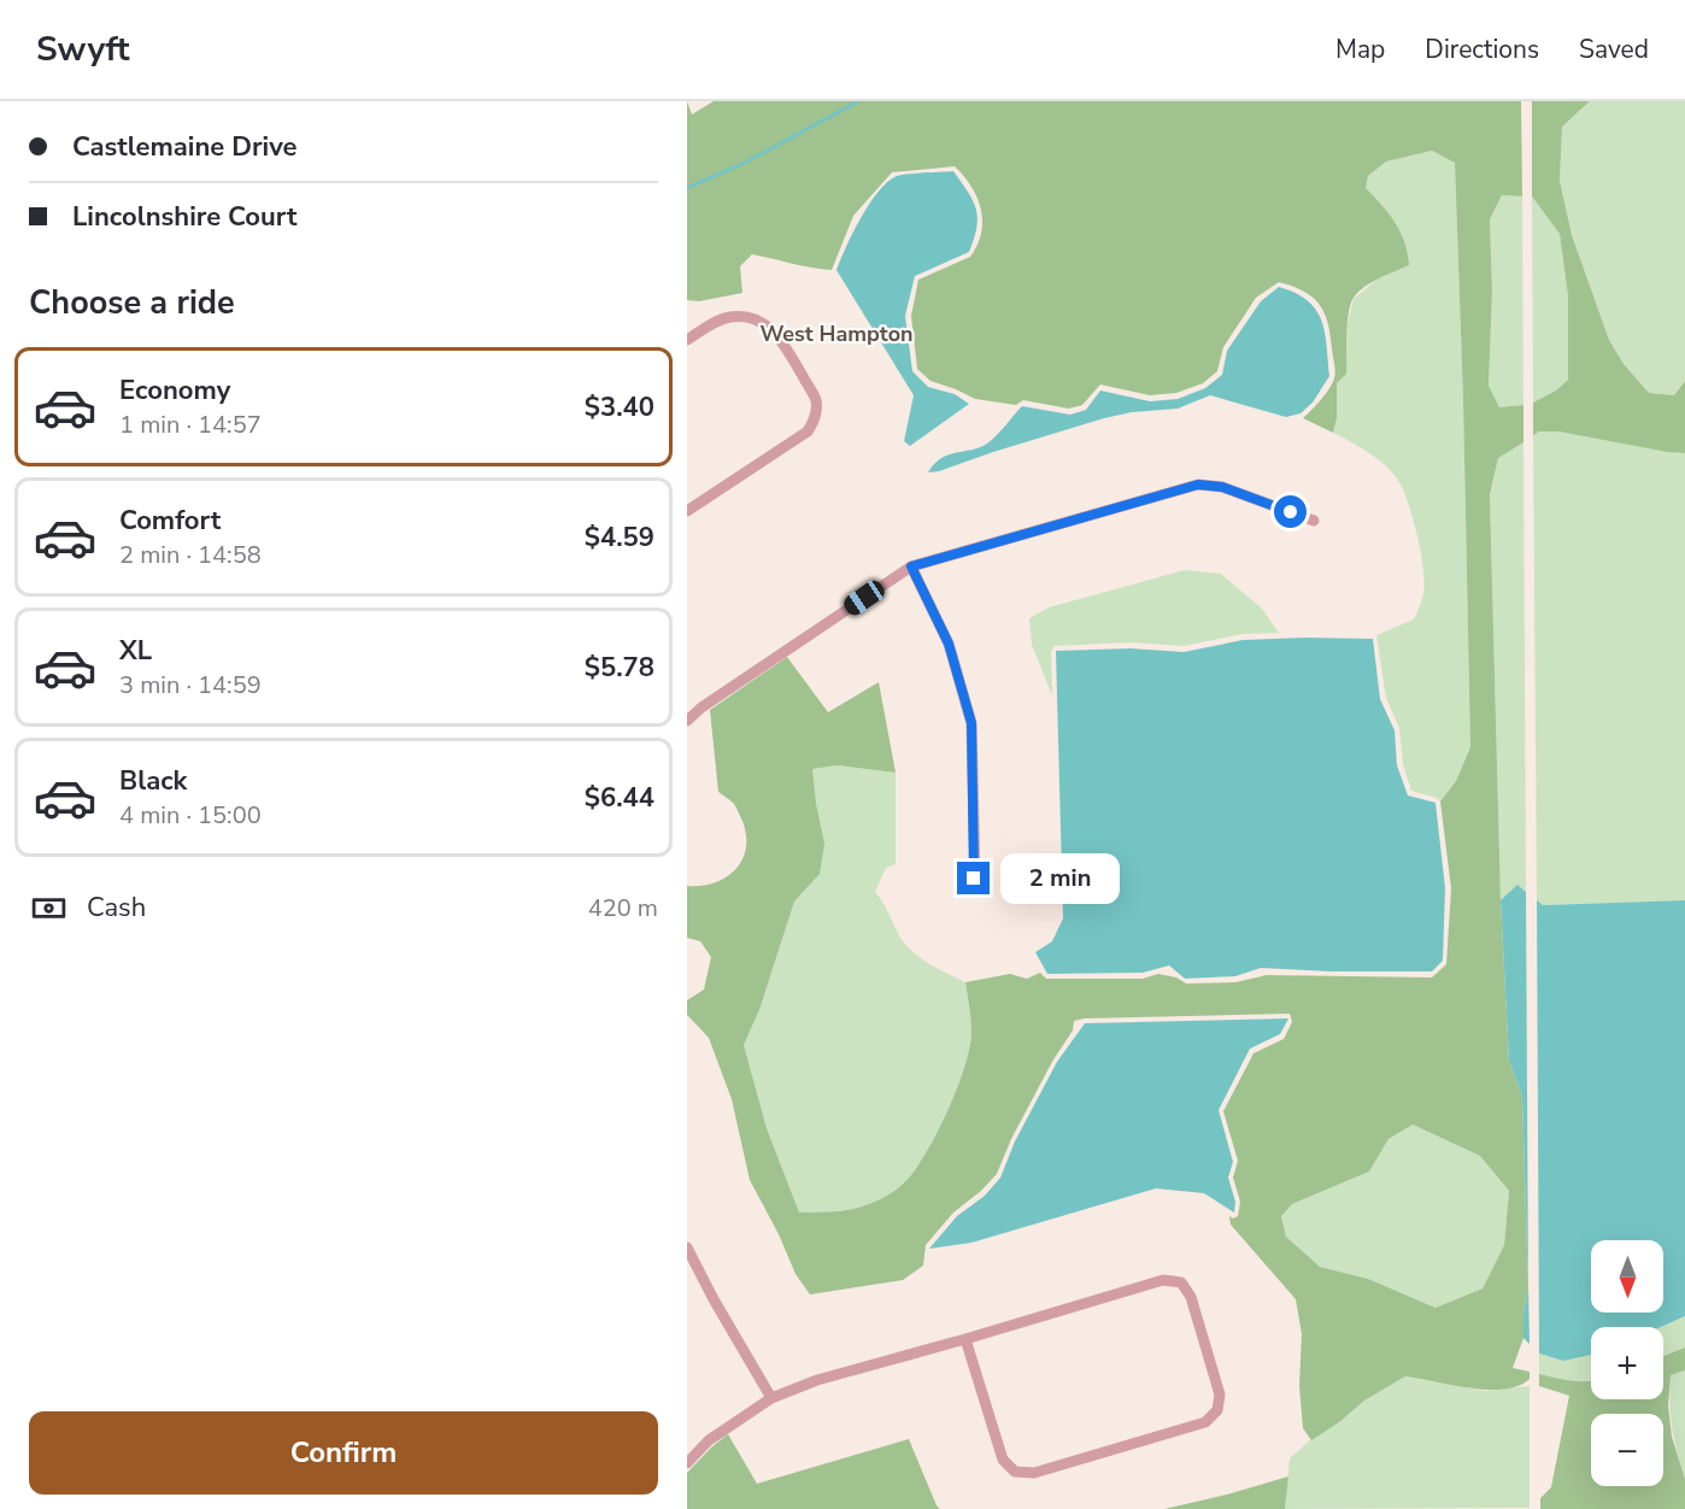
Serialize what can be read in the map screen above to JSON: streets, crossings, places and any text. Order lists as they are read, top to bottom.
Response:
{
  "districts": ["West Hampton"],
  "north": "bottom",
  "page": {
    "header": "Swyft",
    "nav": ["Map", "Directions", "Saved"],
    "banner": ["Castlemaine Drive", "Lincolnshire Court"],
    "heading": "Choose a ride",
    "list": [
      {
        "name": "Economy",
        "note": "1 min · 14:57",
        "value": "$3.40"
      },
      {
        "name": "Comfort",
        "note": "2 min · 14:58",
        "value": "$4.59"
      },
      {
        "name": "XL",
        "note": "3 min · 14:59",
        "value": "$5.78"
      },
      {
        "name": "Black",
        "note": "4 min · 15:00",
        "value": "$6.44"
      }
    ],
    "bubble": "2 min",
    "pay": ["Cash", "420 m"],
    "map_buttons": ["+", "−"],
    "buttons": "Confirm"
  }
}
